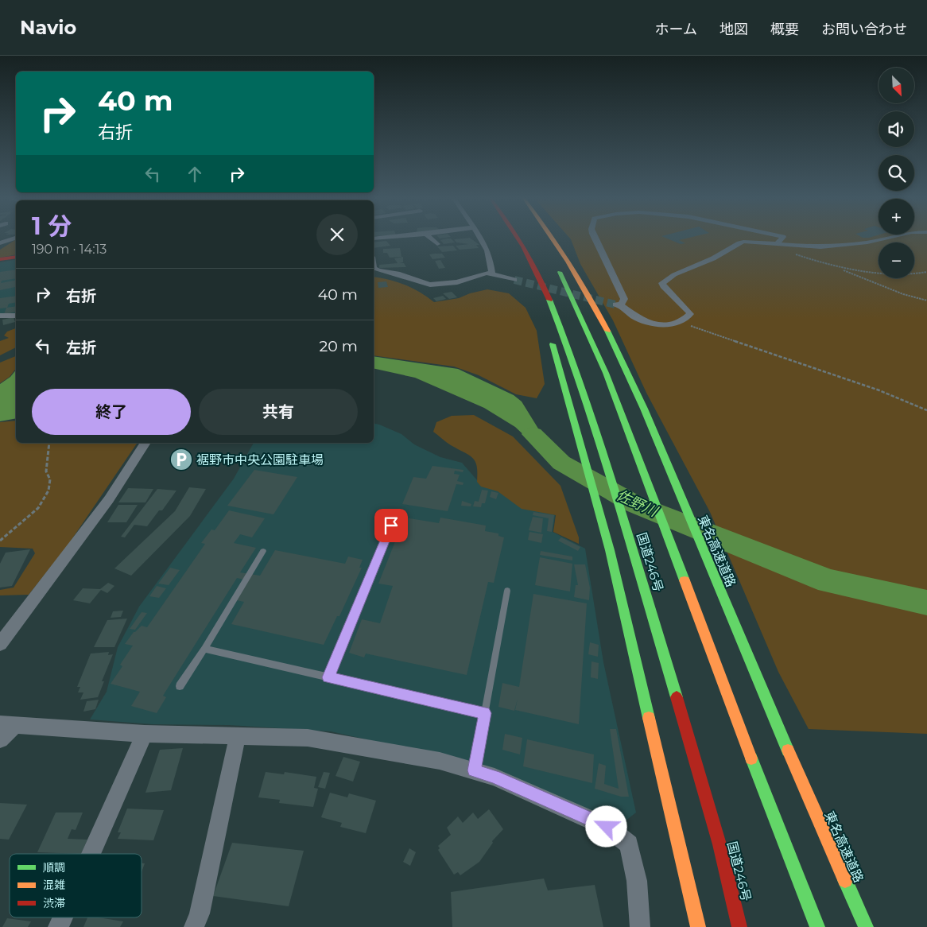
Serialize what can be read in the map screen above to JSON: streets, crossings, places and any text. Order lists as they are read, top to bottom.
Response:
{
  "streets": {
    "main road": ["東名高速道路", "国道246号"]
  },
  "water": ["佐野川"],
  "places": {
    "parking": ["裾野市中央公園駐車場"]
  },
  "legend": ["順調", "混雑", "渋滞"],
  "north": "bottom right",
  "page": {
    "header": "Navio",
    "nav": [
      "ホーム",
      "地図",
      "概要",
      "お問い合わせ"
    ],
    "map_buttons": ["+", "−"],
    "turn": ["40 m", "右折"],
    "heading": ["1 分", "190 m · 14:13"],
    "list": [
      {
        "name": "右折",
        "value": "40 m"
      },
      {
        "name": "左折",
        "value": "20 m"
      }
    ],
    "buttons": ["終了", "共有"]
  }
}
